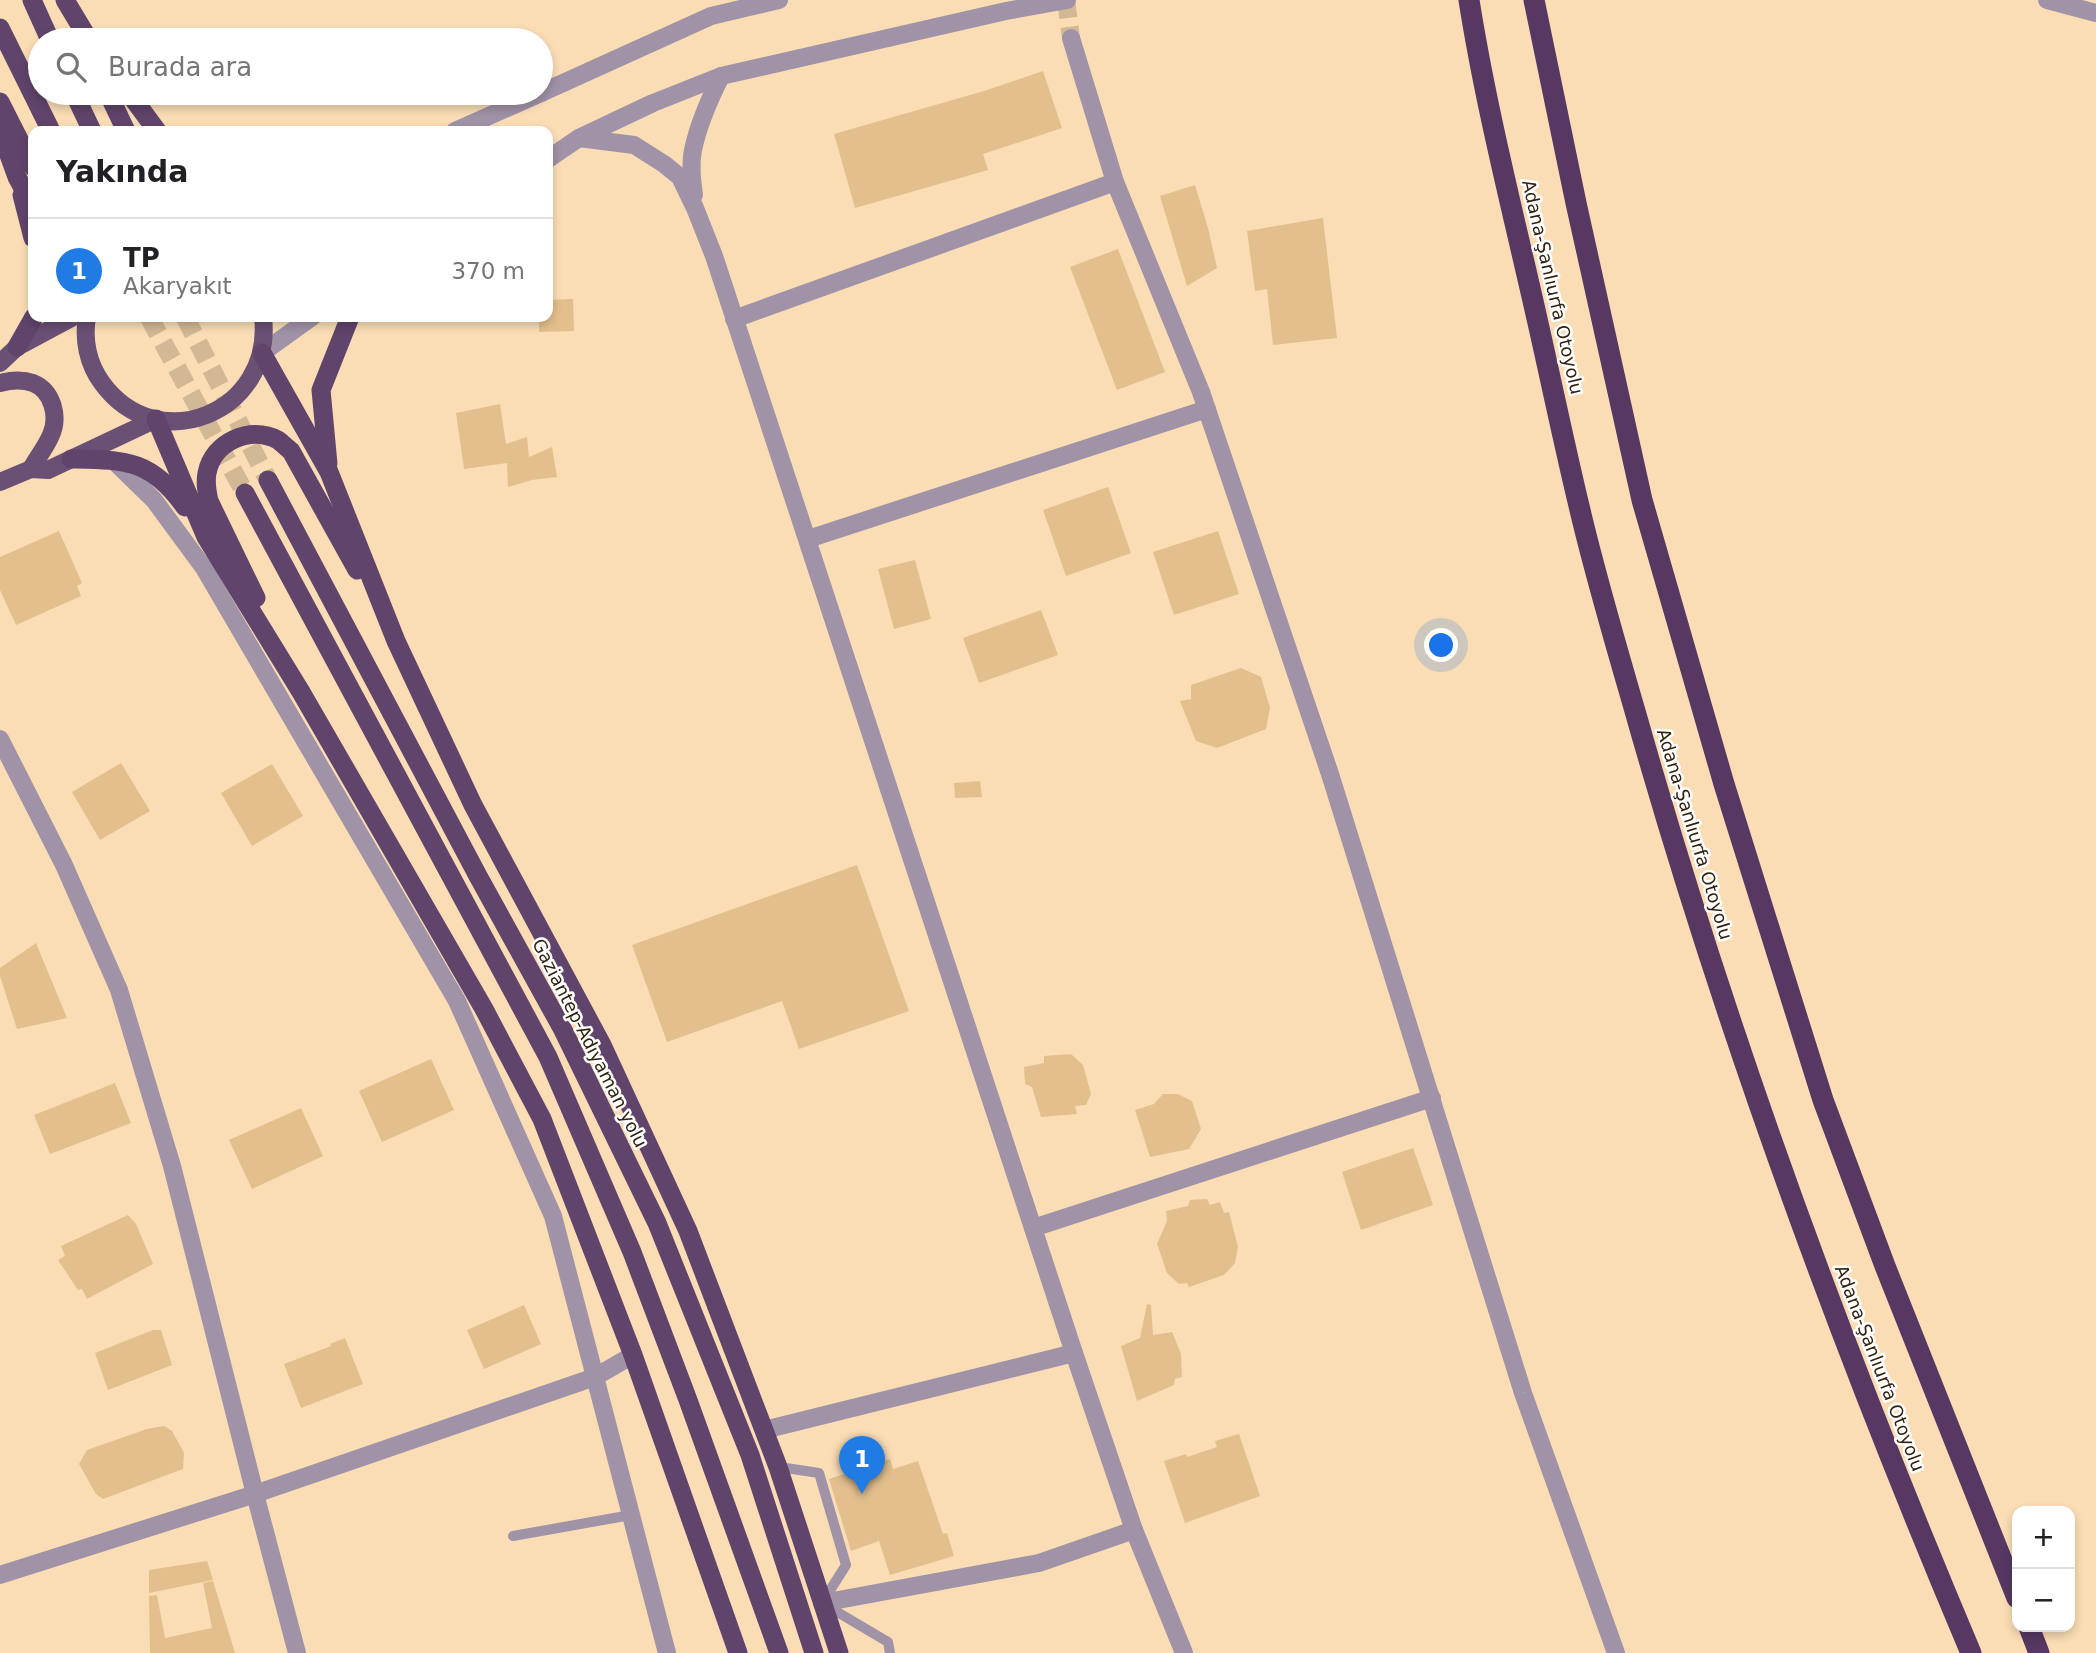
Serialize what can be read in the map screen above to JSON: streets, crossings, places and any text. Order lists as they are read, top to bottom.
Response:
{
  "streets": {
    "highway": ["Adana-Şanlıurfa Otoyolu", "Gaziantep-Adıyaman yolu"]
  },
  "page": {
    "search": "Burada ara",
    "heading": "Yakında",
    "list": [
      {
        "mark": "1",
        "name": "TP",
        "note": "Akaryakıt",
        "value": "370 m"
      }
    ],
    "pins": "1",
    "map_buttons": ["+", "−"]
  }
}
